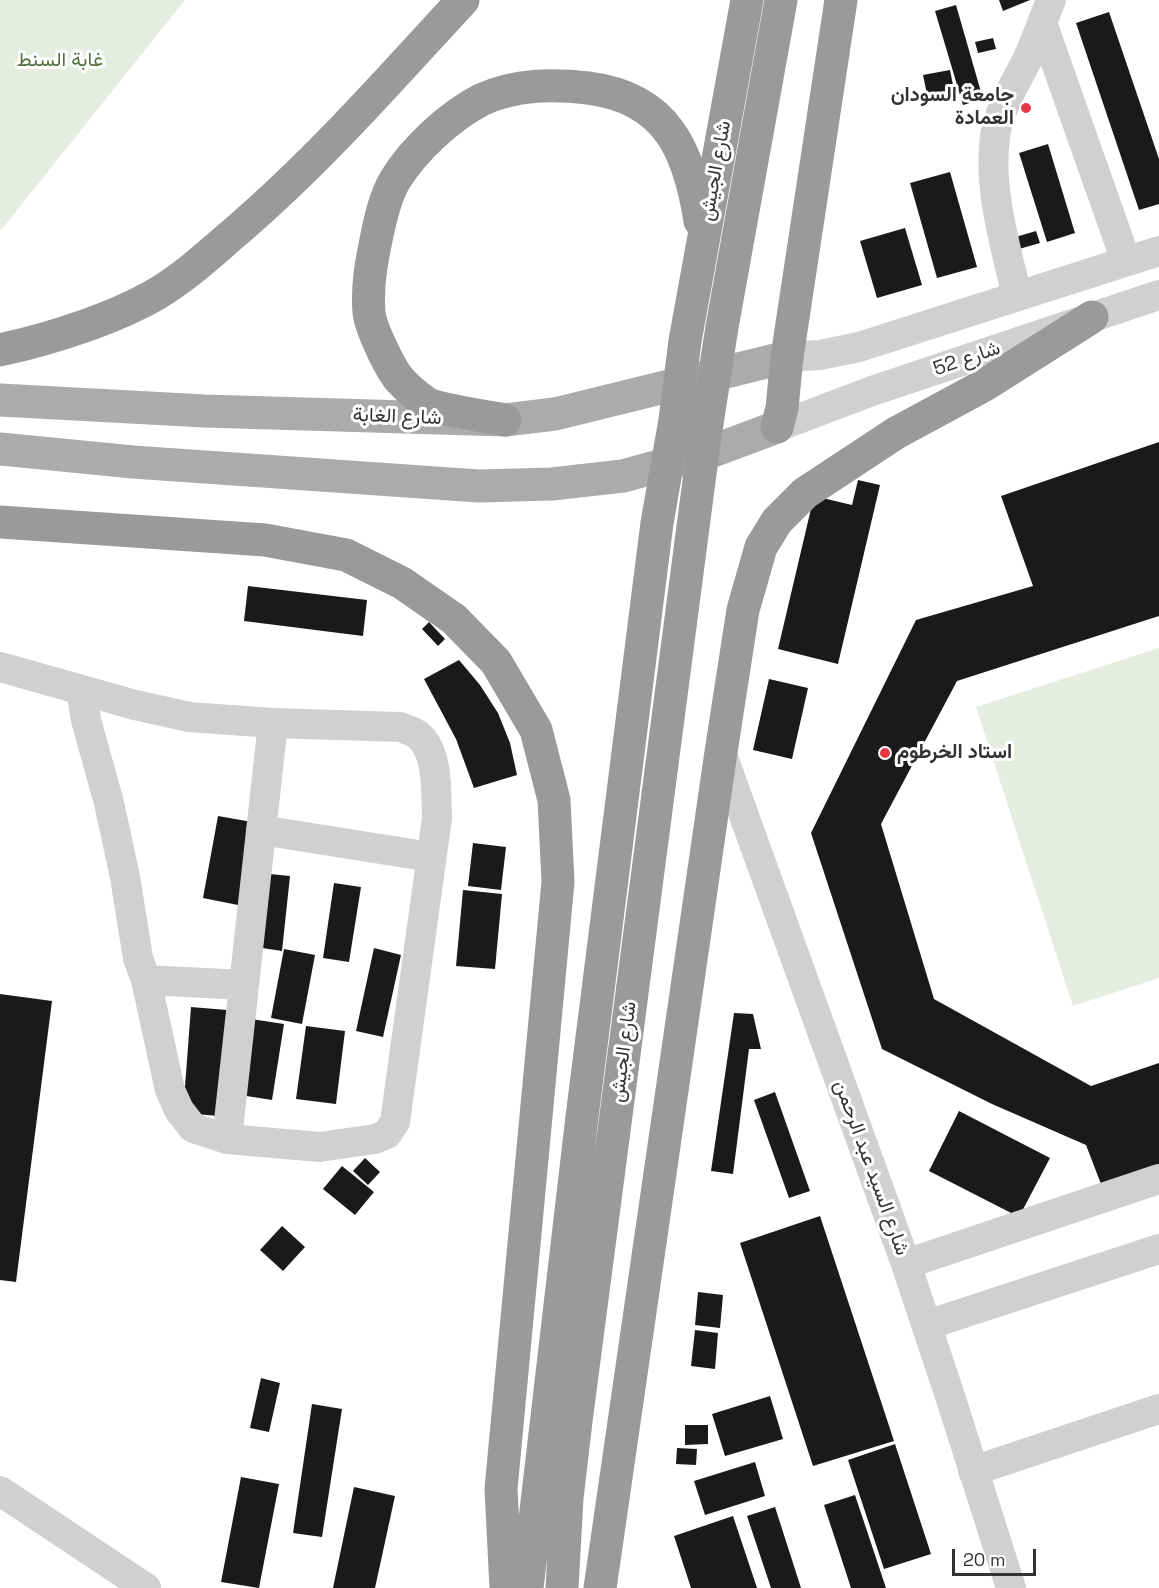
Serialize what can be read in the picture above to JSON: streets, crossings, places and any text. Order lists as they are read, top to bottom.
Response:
{
  "streets": {
    "highway": ["شارع الجيش"],
    "main road": ["شارع الغابة"],
    "street": ["شارع 52", "شارع السيد عبد الرحمن"]
  },
  "parks": ["غابة السنط"],
  "places": ["جامعة السودان العمادة", "استاد الخرطوم"],
  "scale_bar": "20 m"
}
